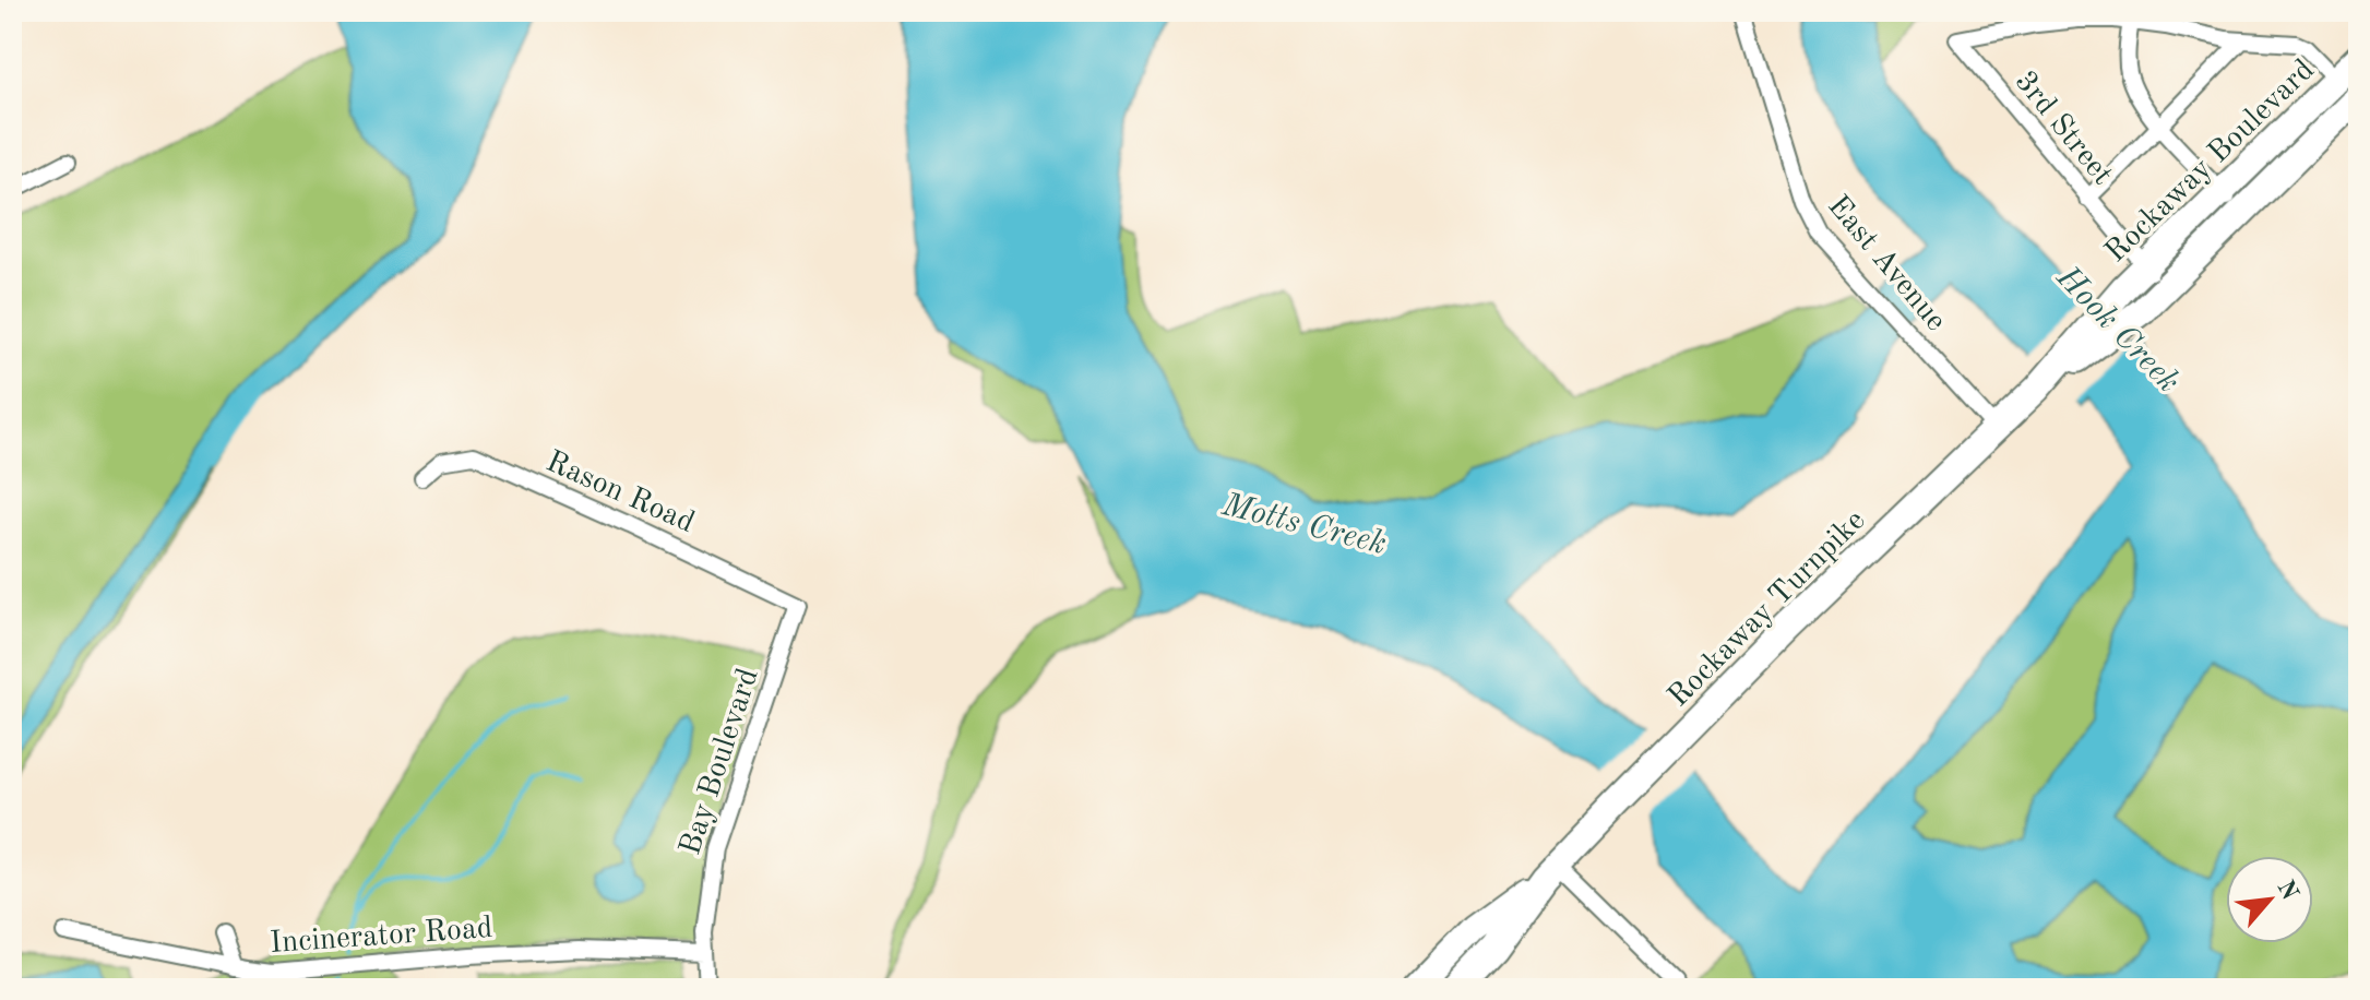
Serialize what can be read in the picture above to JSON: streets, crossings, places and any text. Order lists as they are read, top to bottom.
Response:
{
  "streets": {
    "highway": ["Rockaway Boulevard", "Rockaway Turnpike"],
    "street": [
      "3rd Street",
      "East Avenue",
      "Rason Road",
      "Bay Boulevard",
      "Incinerator Road"
    ]
  },
  "crossings": [
    ["3rd Street", "Rockaway Boulevard"],
    ["Rockaway Boulevard", "Rockaway Turnpike"],
    ["East Avenue", "Rockaway Turnpike"],
    ["Rason Road", "Bay Boulevard"],
    ["Bay Boulevard", "Incinerator Road"]
  ],
  "water": ["Hook Creek", "Motts Creek"],
  "north": "top right"
}
